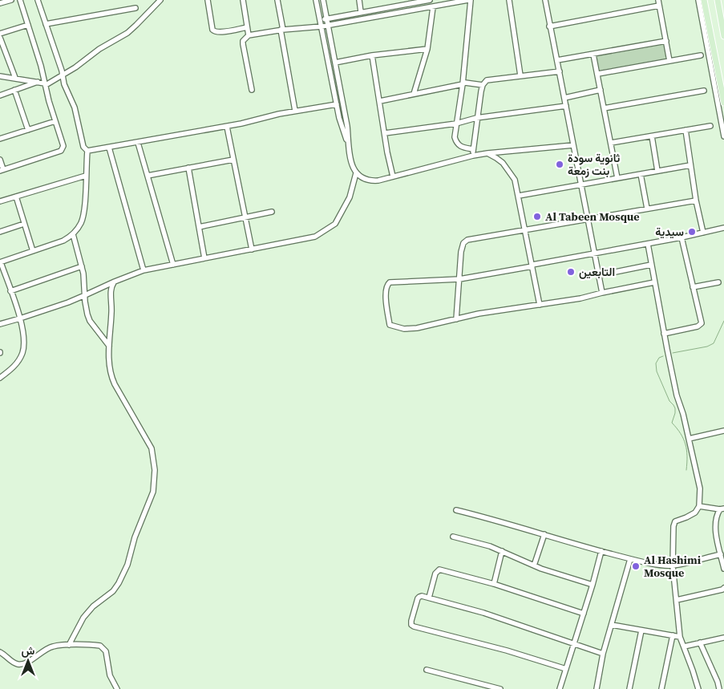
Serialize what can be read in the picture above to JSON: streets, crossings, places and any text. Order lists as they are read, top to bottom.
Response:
{
  "places": [
    "ثانوية سودة بنت زمعة",
    "Al Tabeen Mosque",
    "سيدية",
    "التابعين",
    "Al Hashimi Mosque"
  ],
  "north": "top"
}
